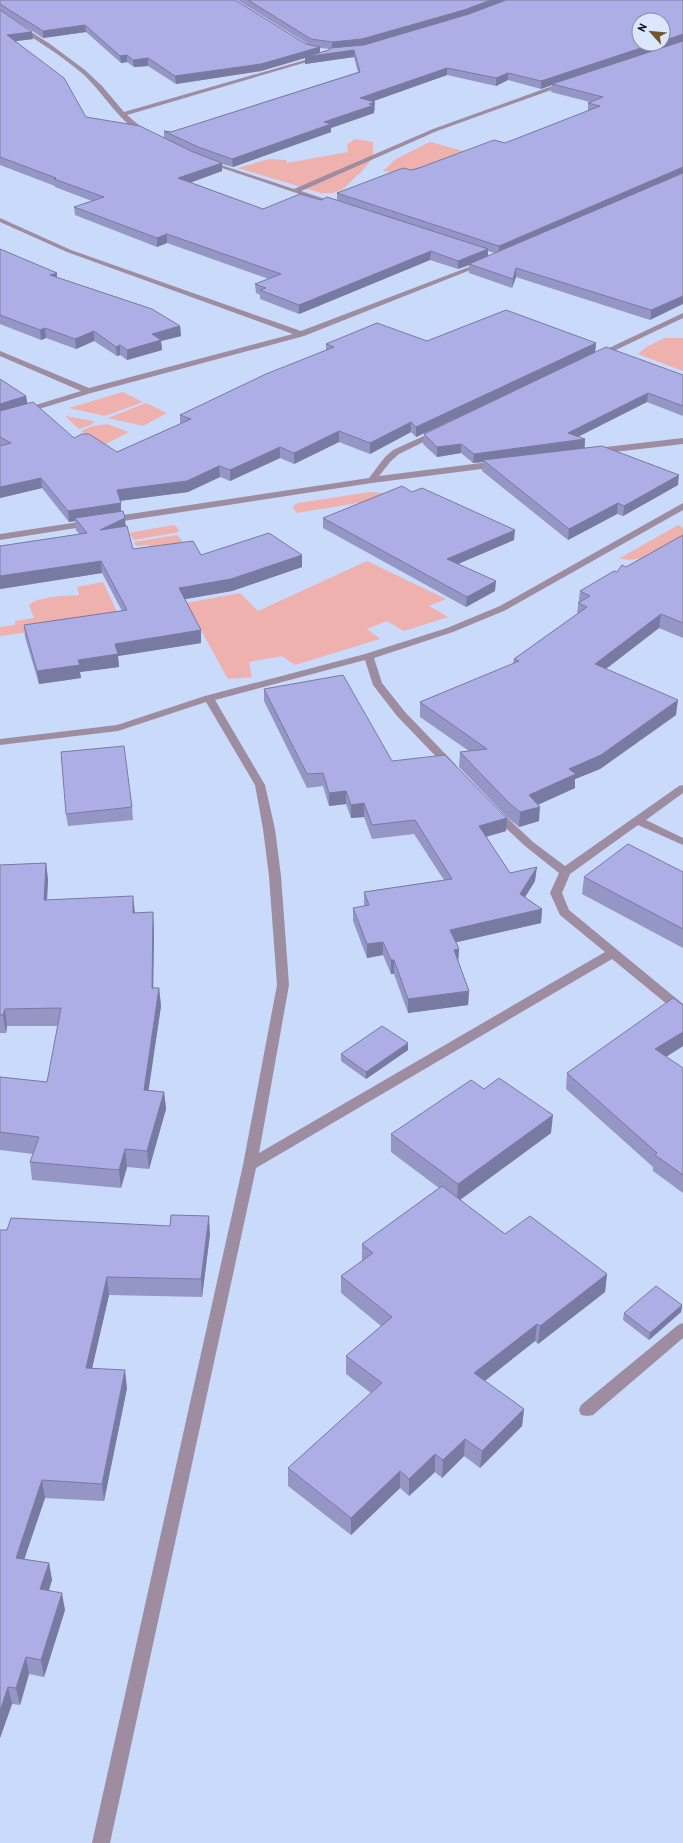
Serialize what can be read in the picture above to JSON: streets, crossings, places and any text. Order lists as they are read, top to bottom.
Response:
{
  "north": "top left"
}
